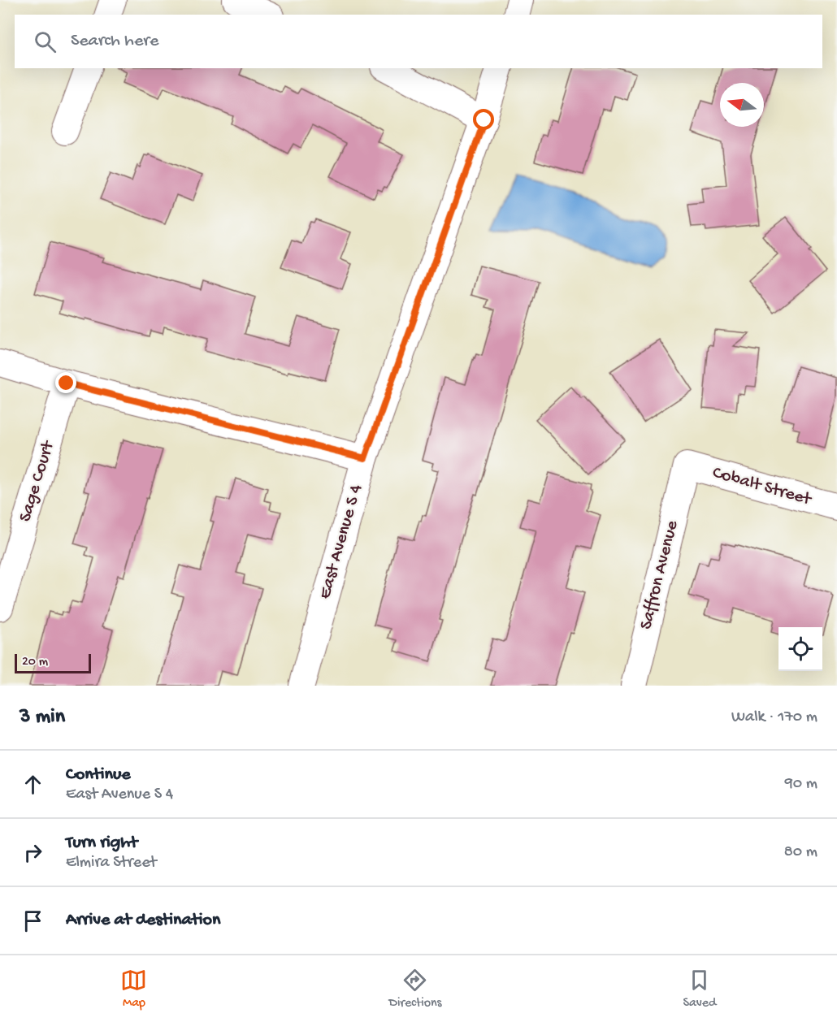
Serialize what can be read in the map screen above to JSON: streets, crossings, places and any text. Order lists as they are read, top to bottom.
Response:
{
  "streets": {
    "street": [
      "Sage Court",
      "Cobalt Street",
      "East Avenue S 4",
      "Saffron Avenue"
    ]
  },
  "crossings": [
    ["Cobalt Street", "Saffron Avenue"]
  ],
  "scale_bar": "20 m",
  "north": "left",
  "page": {
    "search": "Search here",
    "scale": "20 m",
    "heading": ["3 min", "Walk · 170 m"],
    "list": [
      ["Continue", "East Avenue S 4", "90 m"],
      ["Turn right", "Elmira Street", "80 m"],
      "Arrive at destination"
    ],
    "nav": ["Map", "Directions", "Saved"]
  }
}
